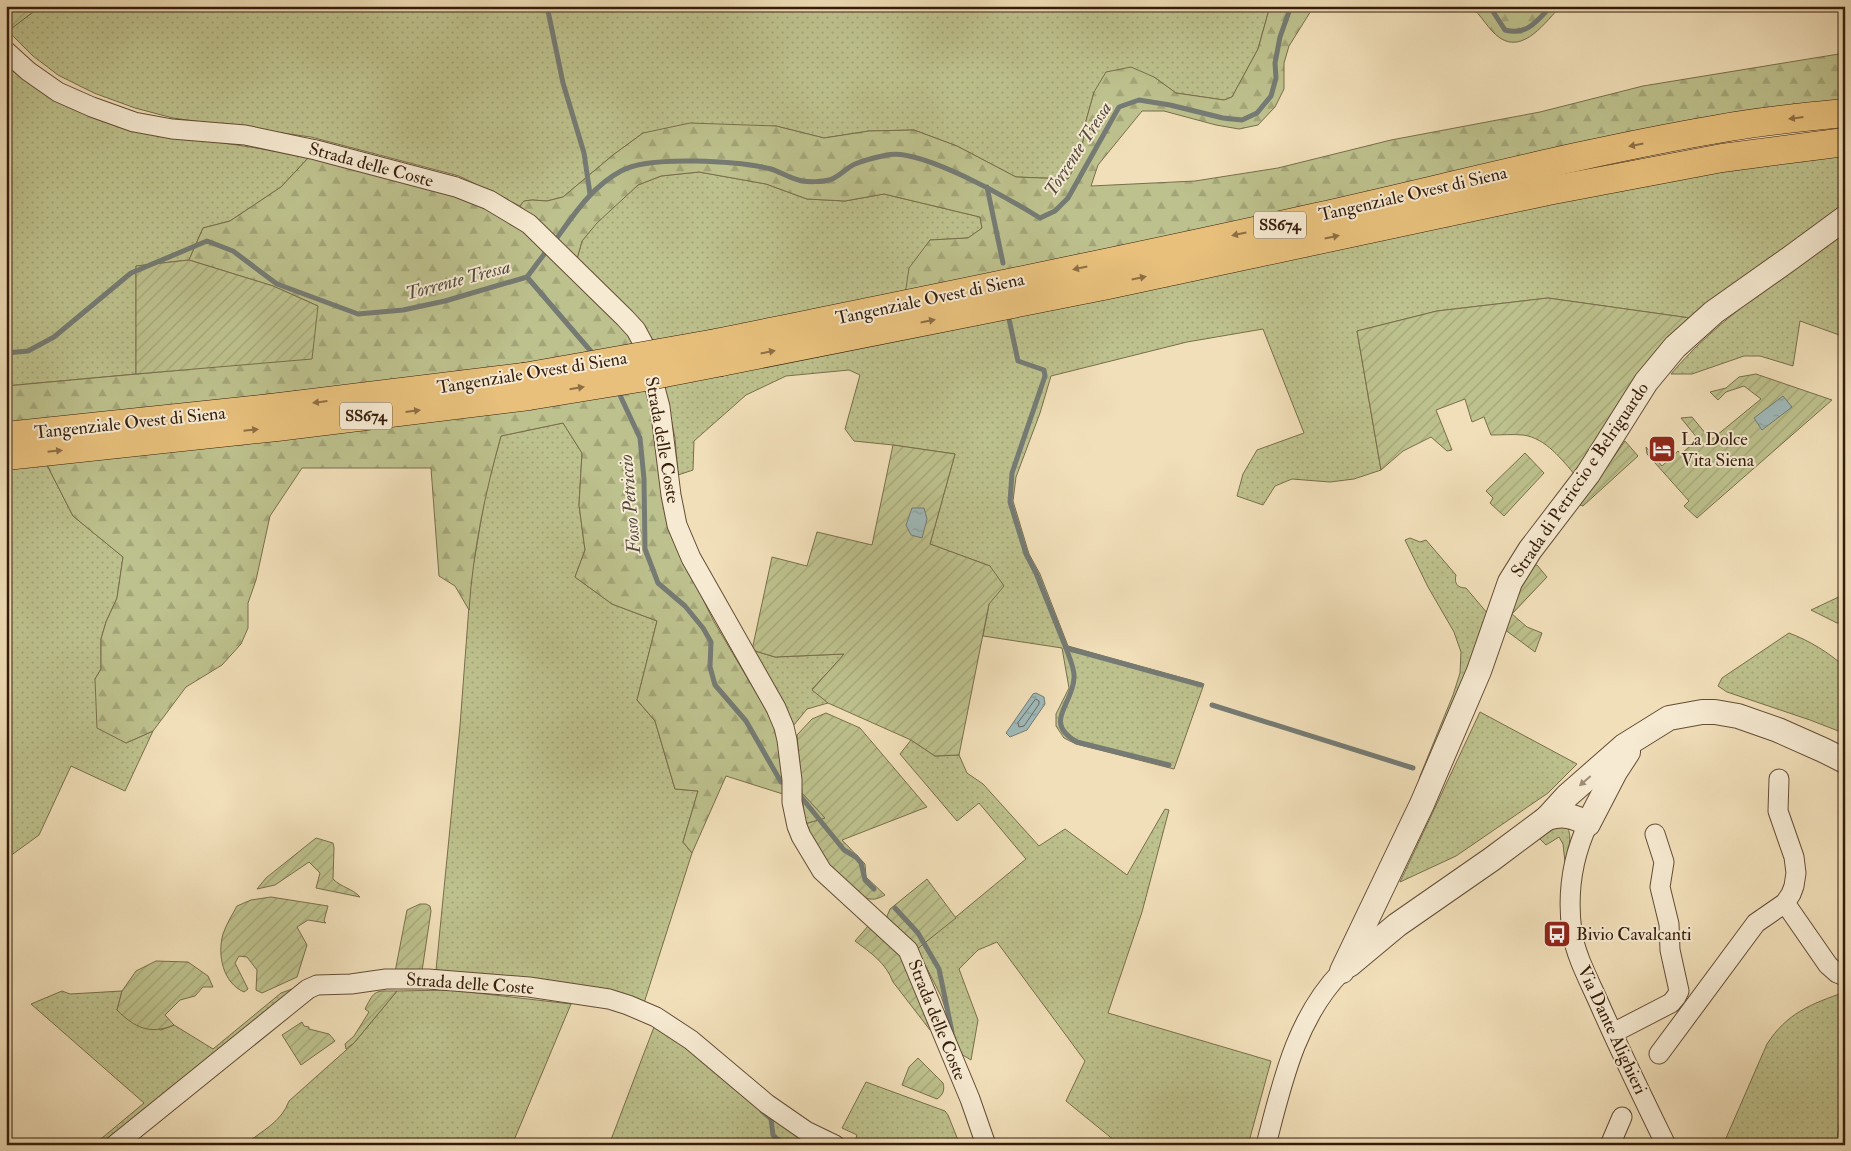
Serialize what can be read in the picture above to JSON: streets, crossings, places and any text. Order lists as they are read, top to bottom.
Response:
{
  "streets": {
    "highway": ["Tangenziale Ovest di Siena", "SS674"],
    "street": ["Strada delle Coste", "Strada di Petriccio e Belriguardo", "Via Dante Alighieri"]
  },
  "crossings": [
    ["Strada di Petriccio e Belriguardo", "Via Dante Alighieri"]
  ],
  "water": ["Torrente Tressa", "Fosso Petriccio"],
  "places": {
    "hotel": ["La Dolce Vita Siena"],
    "bus stop": ["Bivio Cavalcanti"]
  }
}
